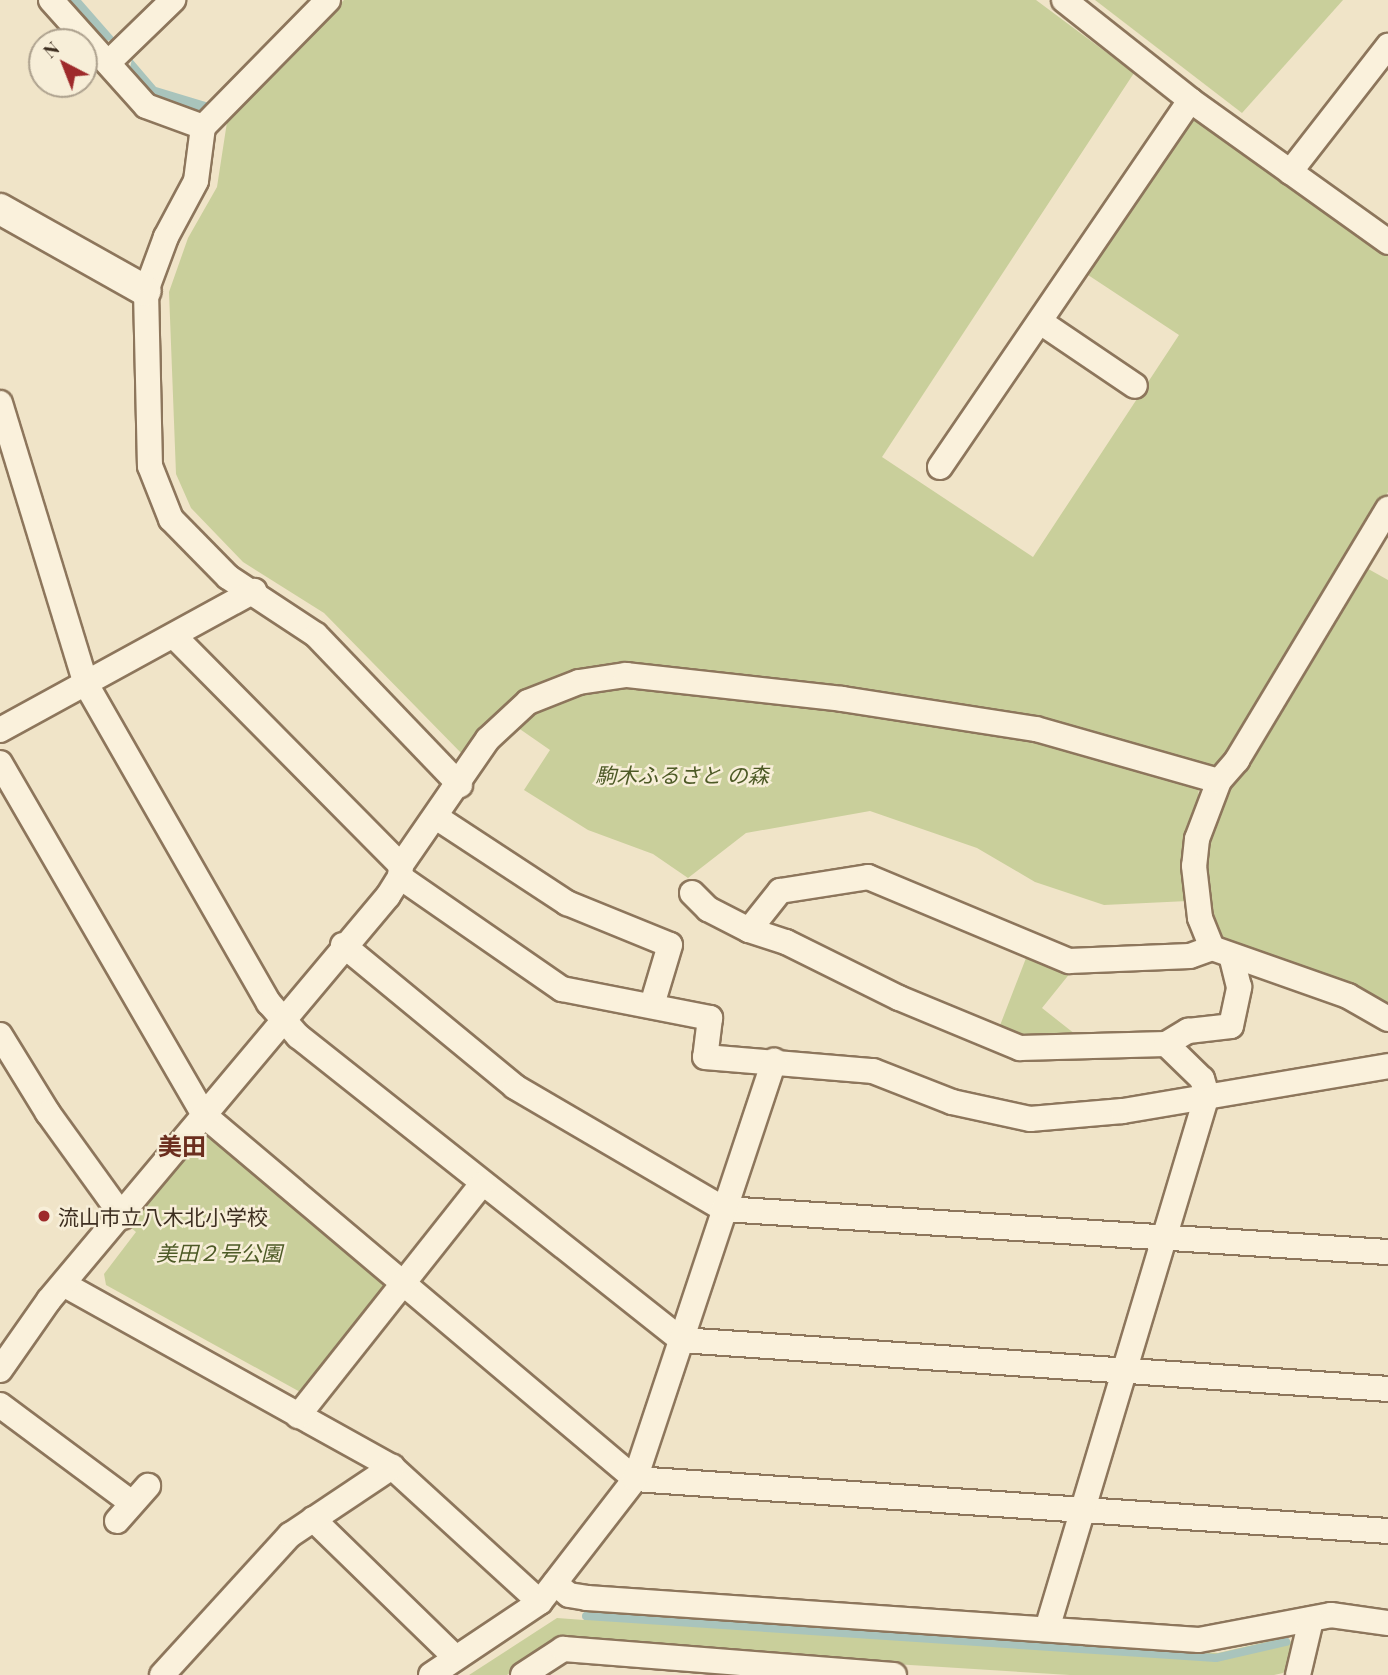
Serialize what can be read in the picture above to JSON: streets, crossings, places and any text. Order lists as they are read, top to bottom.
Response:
{
  "districts": ["美田"],
  "parks": ["駒木ふるさと の森", "美田２号公園"],
  "places": ["流山市立八木北小学校"],
  "north": "top left"
}
